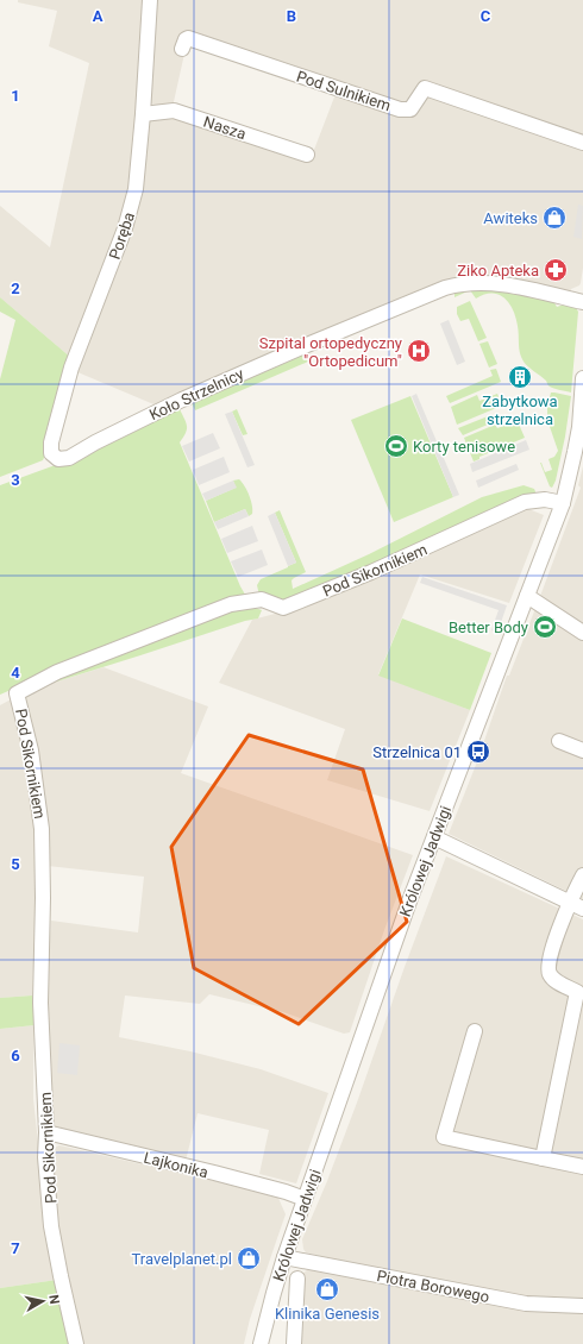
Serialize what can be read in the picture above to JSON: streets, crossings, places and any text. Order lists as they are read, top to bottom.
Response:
{
  "streets": {
    "street": [
      "Pod Sulnikiem",
      "Nasza",
      "Poręba",
      "Koło Strzelnicy",
      "Pod Sikornikiem",
      "Królowej Jadwigi",
      "Lajkonika",
      "Piotra Borowego"
    ]
  },
  "crossings": [
    ["Nasza", "Poręba"],
    ["Poręba", "Koło Strzelnicy"],
    ["Pod Sikornikiem", "Królowej Jadwigi"],
    ["Pod Sikornikiem", "Lajkonika"],
    ["Królowej Jadwigi", "Lajkonika"],
    ["Królowej Jadwigi", "Piotra Borowego"]
  ],
  "places": {
    "shop": ["Awiteks", "Travelplanet.pl", "Klinika Genesis"],
    "pharmacy": ["Ziko Apteka"],
    "hospital": ["Szpital ortopedyczny \"Ortopedicum\""],
    "building": ["Zabytkowa strzelnica"],
    "sports": ["Korty tenisowe", "Better Body"],
    "bus stop": ["Strzelnica 01"]
  },
  "north": "right",
  "grid": {
    "columns": ["A", "B", "C"],
    "rows": [
      "1",
      "2",
      "3",
      "4",
      "5",
      "6",
      "7"
    ]
  }
}
